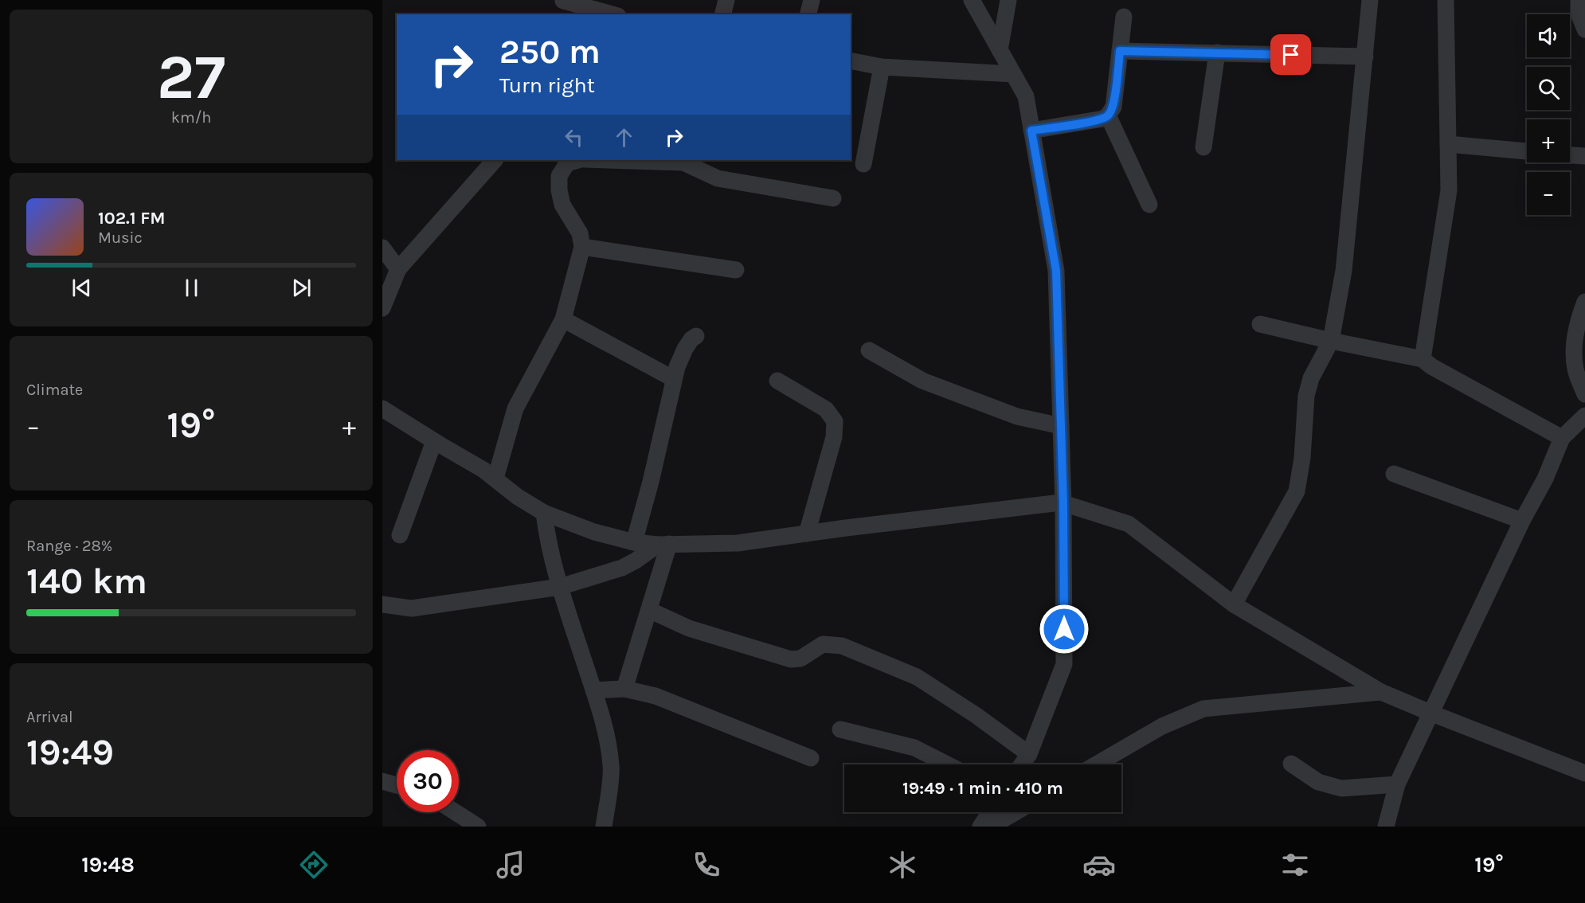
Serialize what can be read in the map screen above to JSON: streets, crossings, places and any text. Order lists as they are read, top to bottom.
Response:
{
  "page": {
    "tile": [
      ["27", "km/h"],
      "Climate",
      ["Range · 28%", "140 km"],
      ["Arrival", "19:49"]
    ],
    "map_buttons": ["+", "−"],
    "turn": ["250 m", "Turn right"],
    "song": ["102.1 FM", "Music"],
    "heat": ["−", "19°", "+"],
    "limit": "30",
    "trip": "19:49 · 1 min · 410 m",
    "tabs": ["19:48", "19°"]
  }
}
